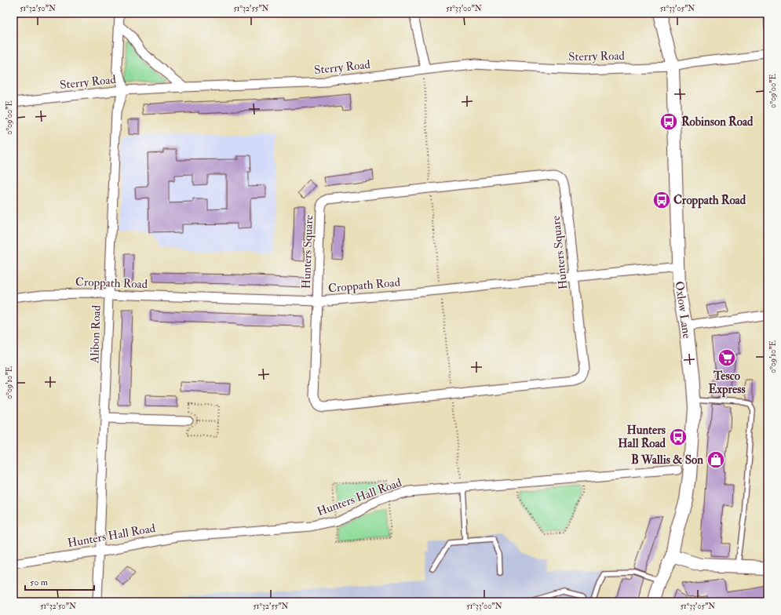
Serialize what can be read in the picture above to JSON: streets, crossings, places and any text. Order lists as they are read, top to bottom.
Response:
{
  "streets": {
    "street": [
      "Sterry Road",
      "Hunters Square",
      "Croppath Road",
      "Oxlow Lane",
      "Alibon Road",
      "Hunters Hall Road"
    ]
  },
  "crossings": [
    ["Sterry Road", "Oxlow Lane"],
    ["Sterry Road", "Alibon Road"],
    ["Hunters Square", "Croppath Road"],
    ["Croppath Road", "Oxlow Lane"],
    ["Croppath Road", "Alibon Road"],
    ["Alibon Road", "Hunters Hall Road"]
  ],
  "places": {
    "bus stop": ["Robinson Road", "Croppath Road", "Hunters Hall Road"],
    "supermarket": ["Tesco Express"],
    "shop": ["B Wallis & Son"]
  },
  "scale_bar": "50 m",
  "coordinates": [
    "51°32'50\"N",
    "51°32'55\"N",
    "51°33'00\"N",
    "51°33'05\"N",
    "0°09'00\"E",
    "0°09'10\"E"
  ]
}
